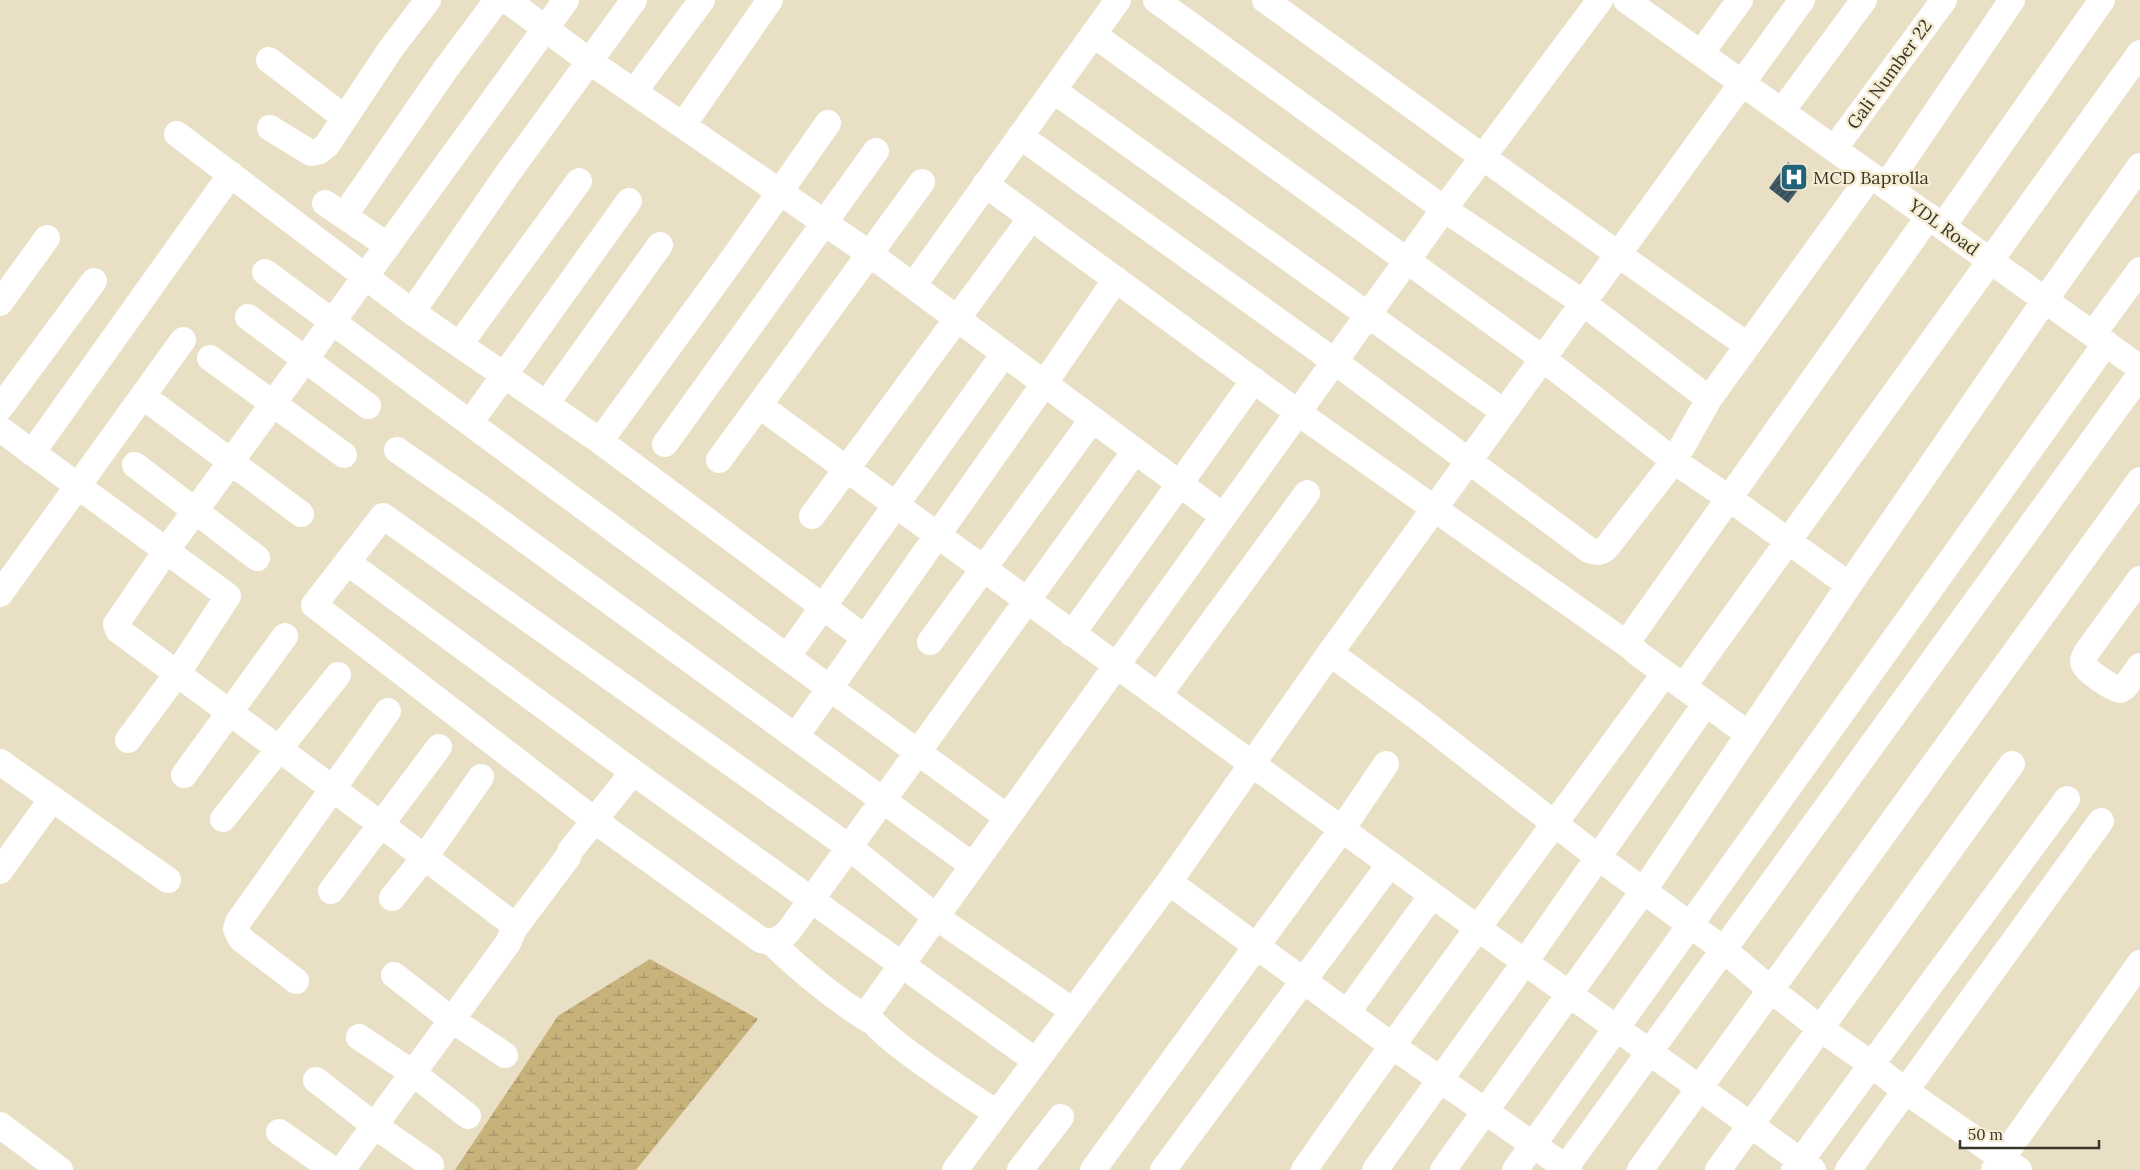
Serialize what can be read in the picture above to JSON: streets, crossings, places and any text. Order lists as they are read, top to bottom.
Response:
{
  "streets": {
    "street": ["Gali Number 22", "YDL Road"]
  },
  "crossings": [
    ["Gali Number 22", "YDL Road"]
  ],
  "places": {
    "hospital": ["MCD Baprolla"]
  },
  "scale_bar": "50 m"
}
